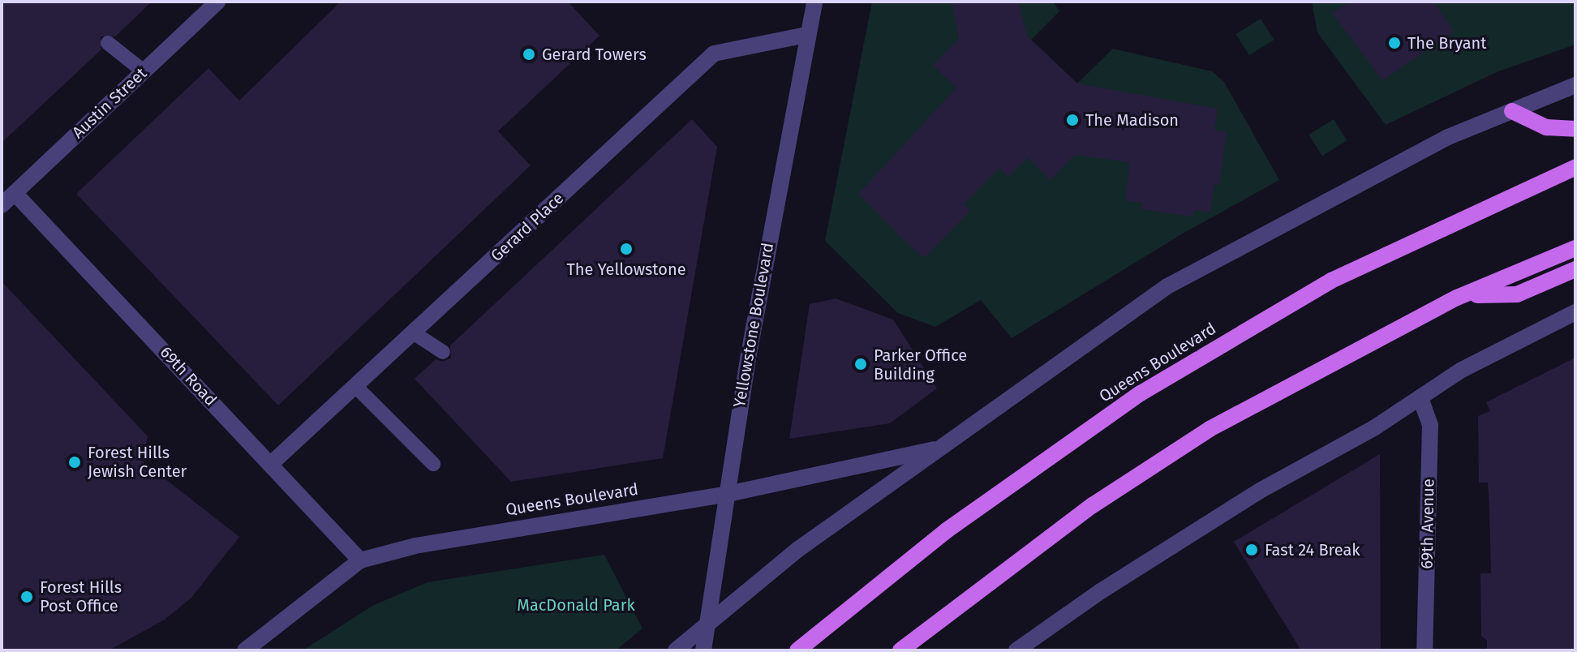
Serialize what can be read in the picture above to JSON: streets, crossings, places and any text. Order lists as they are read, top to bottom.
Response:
{
  "streets": {
    "main road": ["Queens Boulevard"],
    "street": [
      "Austin Street",
      "Gerard Place",
      "Yellowstone Boulevard",
      "69th Road",
      "69th Avenue"
    ]
  },
  "crossings": [
    ["Austin Street", "69th Road"],
    ["Gerard Place", "Yellowstone Boulevard"],
    ["Gerard Place", "69th Road"],
    ["Yellowstone Boulevard", "Queens Boulevard"],
    ["Queens Boulevard", "69th Road"]
  ],
  "parks": ["MacDonald Park"],
  "places": [
    "The Bryant",
    "Gerard Towers",
    "The Madison",
    "The Yellowstone",
    "Parker Office Building",
    "Forest Hills Jewish Center",
    "Fast 24 Break",
    "Forest Hills Post Office"
  ]
}
